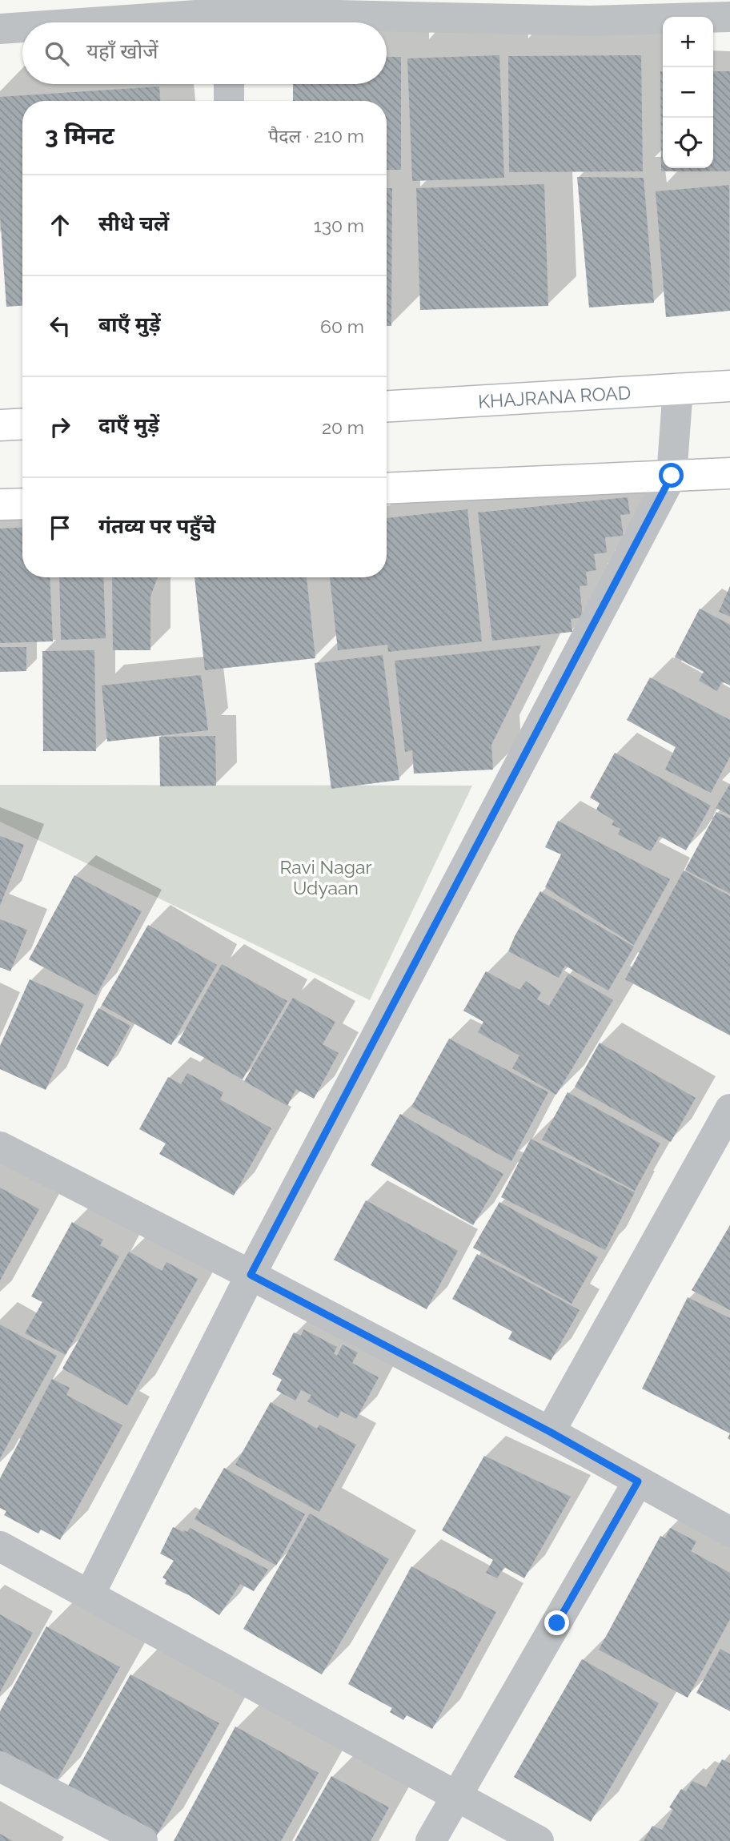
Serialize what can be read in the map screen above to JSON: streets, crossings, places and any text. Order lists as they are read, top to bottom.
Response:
{
  "streets": {
    "main road": ["KHAJRANA ROAD"]
  },
  "parks": ["Ravi Nagar Udyaan"],
  "page": {
    "map_buttons": ["+", "−"],
    "search": "यहाँ खोजें",
    "heading": ["3 मिनट", "पैदल · 210 m"],
    "list": [
      ["सीधे चलें", "130 m"],
      ["बाएँ मुड़ें", "60 m"],
      ["दाएँ मुड़ें", "20 m"],
      "गंतव्य पर पहुँचे"
    ]
  }
}
